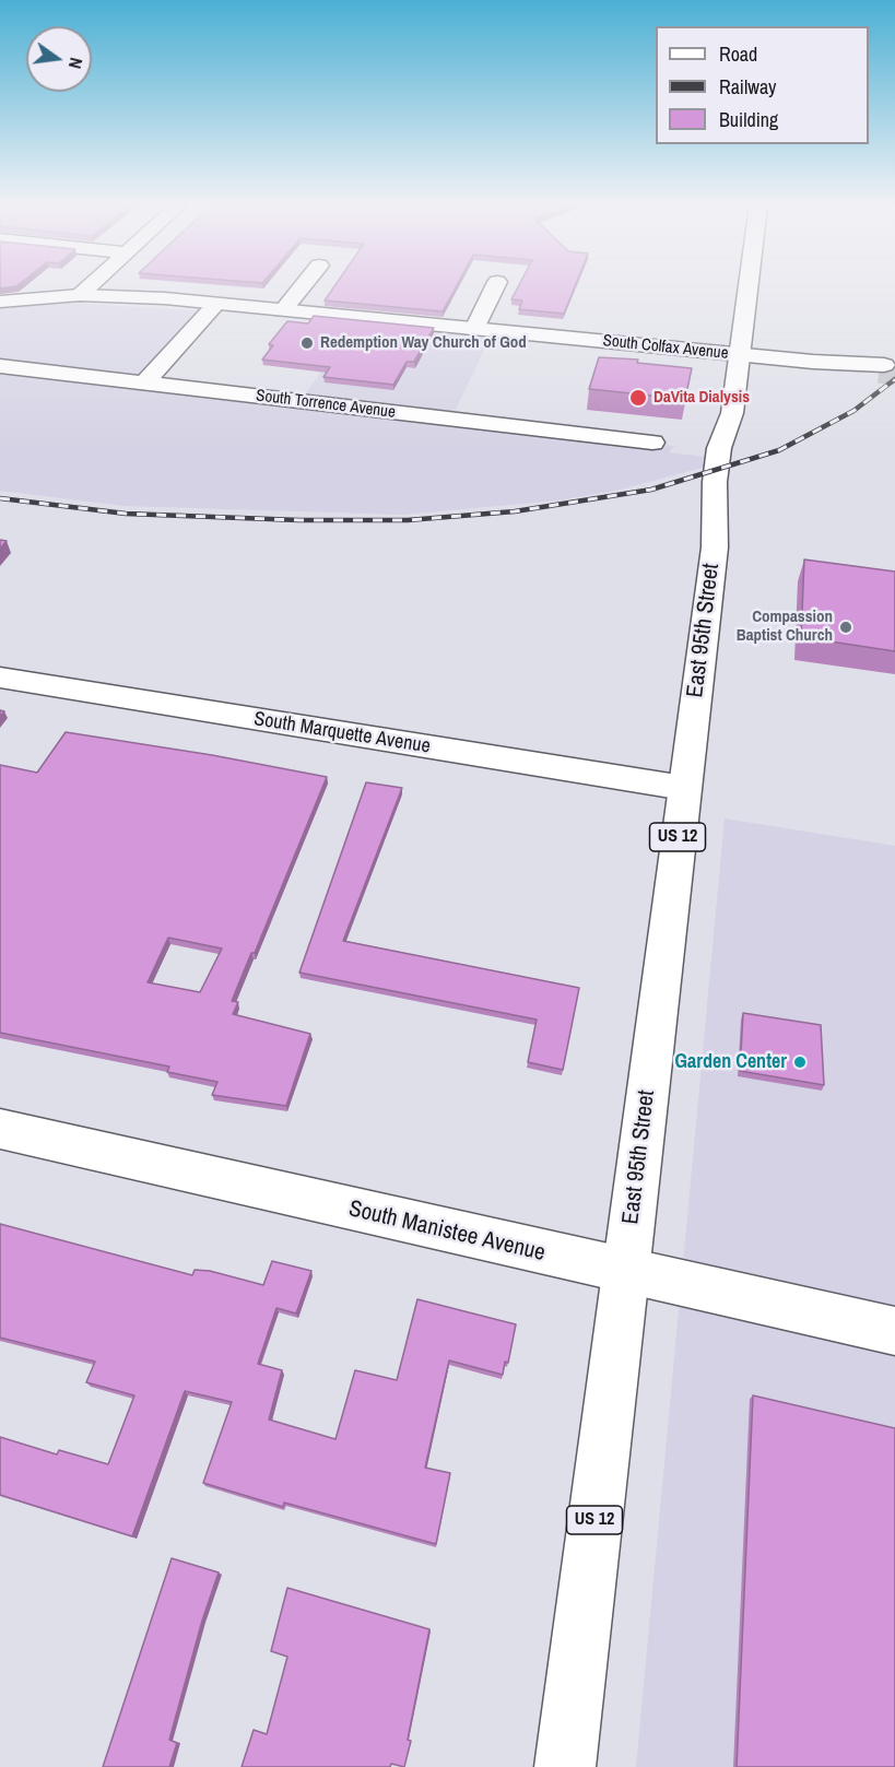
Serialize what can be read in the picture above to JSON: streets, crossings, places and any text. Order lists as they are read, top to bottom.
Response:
{
  "streets": {
    "main road": [
      "South Colfax Avenue",
      "South Torrence Avenue",
      "East 95th Street",
      "South Marquette Avenue",
      "US 12",
      "South Manistee Avenue"
    ]
  },
  "crossings": [
    ["South Colfax Avenue", "East 95th Street"],
    ["East 95th Street", "South Marquette Avenue"],
    ["East 95th Street", "South Manistee Avenue"]
  ],
  "places": [
    "Redemption Way Church of God",
    "DaVita Dialysis",
    "Compassion Baptist Church",
    "Garden Center"
  ],
  "legend": ["Road", "Railway", "Building"],
  "north": "right"
}
